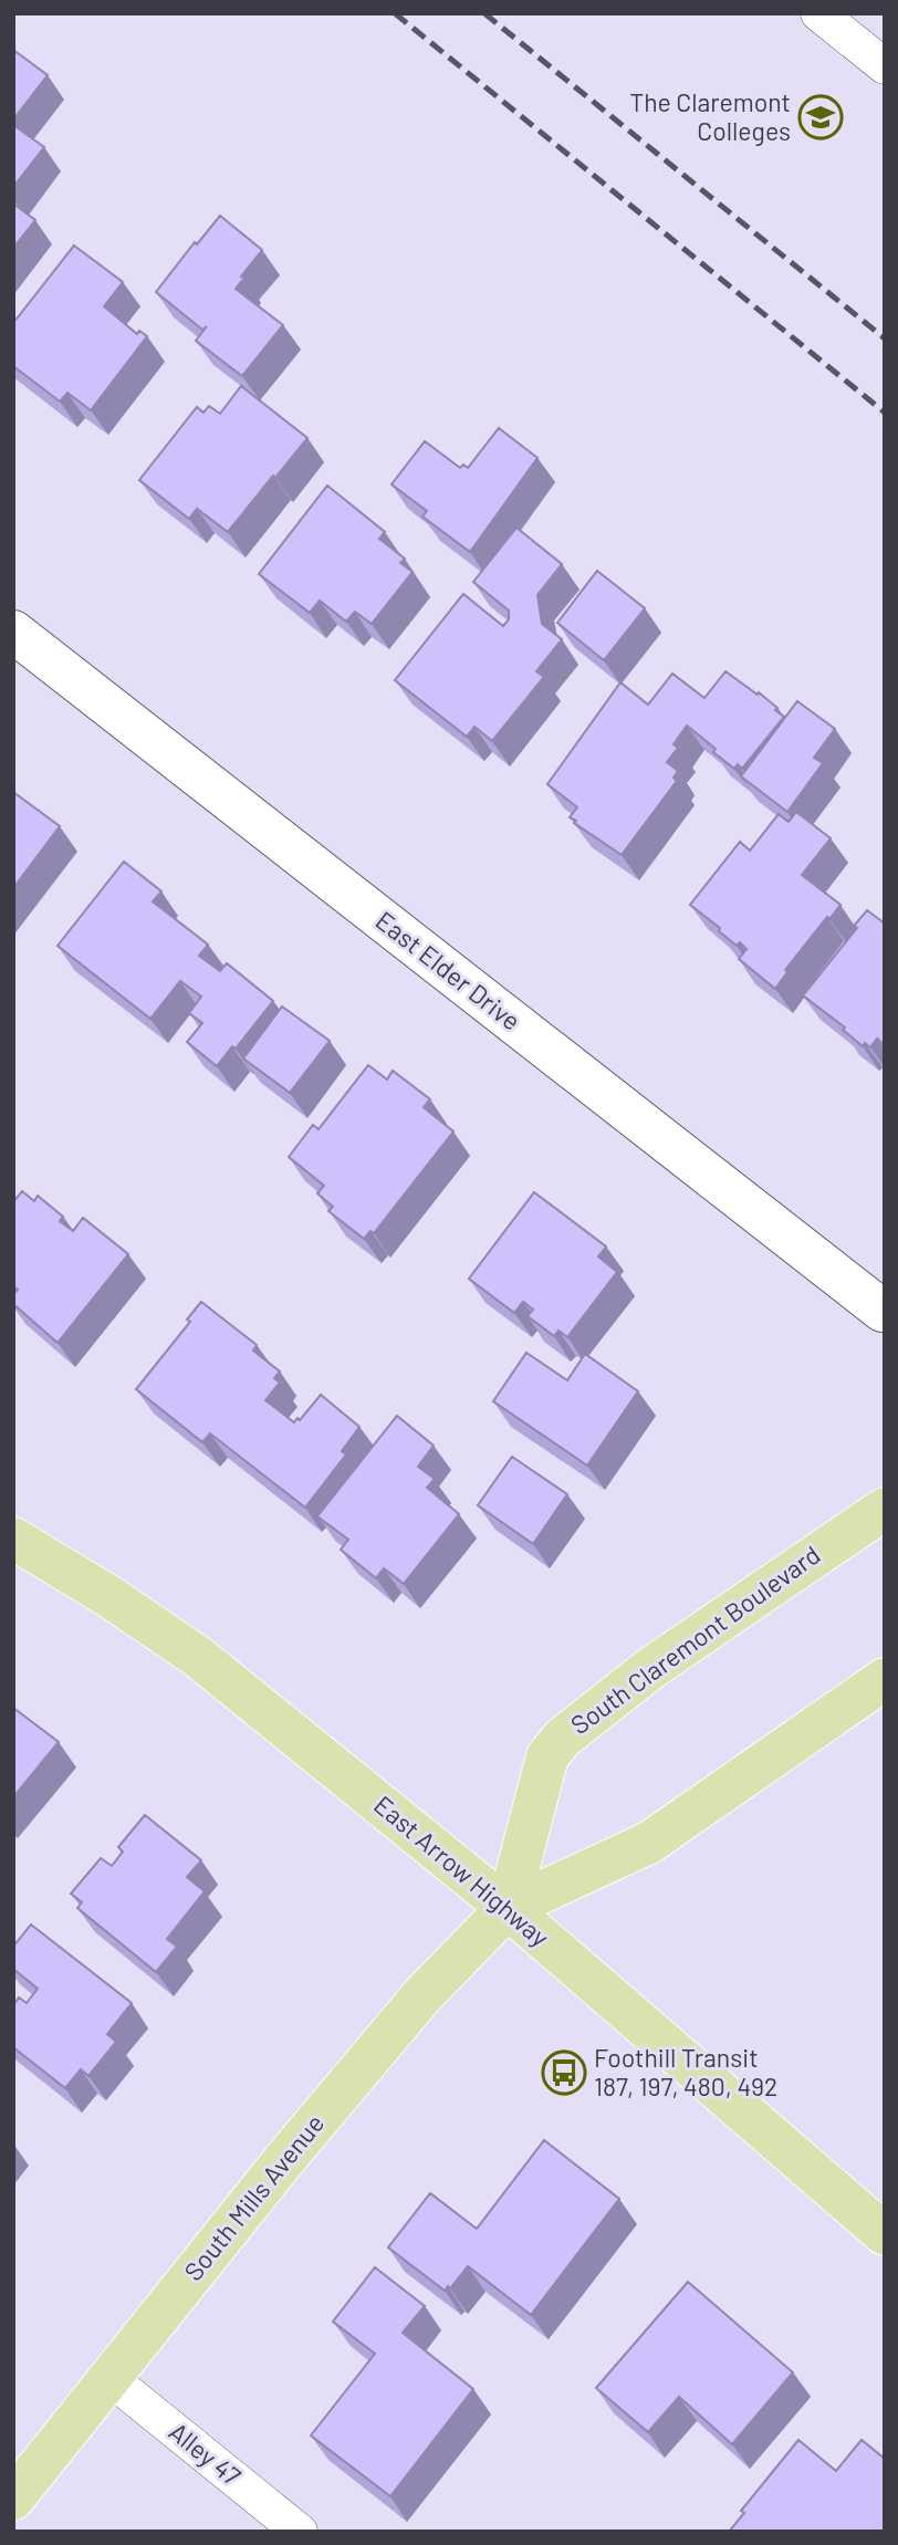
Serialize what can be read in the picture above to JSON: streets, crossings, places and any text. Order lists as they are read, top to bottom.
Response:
{
  "streets": {
    "main road": ["South Claremont Boulevard", "East Arrow Highway", "South Mills Avenue"],
    "street": ["East Elder Drive"],
    "lane": ["Alley 47"]
  },
  "crossings": [
    ["South Claremont Boulevard", "East Arrow Highway"],
    ["South Claremont Boulevard", "South Mills Avenue"],
    ["East Arrow Highway", "South Mills Avenue"],
    ["South Mills Avenue", "Alley 47"]
  ],
  "places": {
    "school or university": ["The Claremont Colleges"],
    "bus stop": ["Foothill Transit 187, 197, 480, 492"]
  }
}
